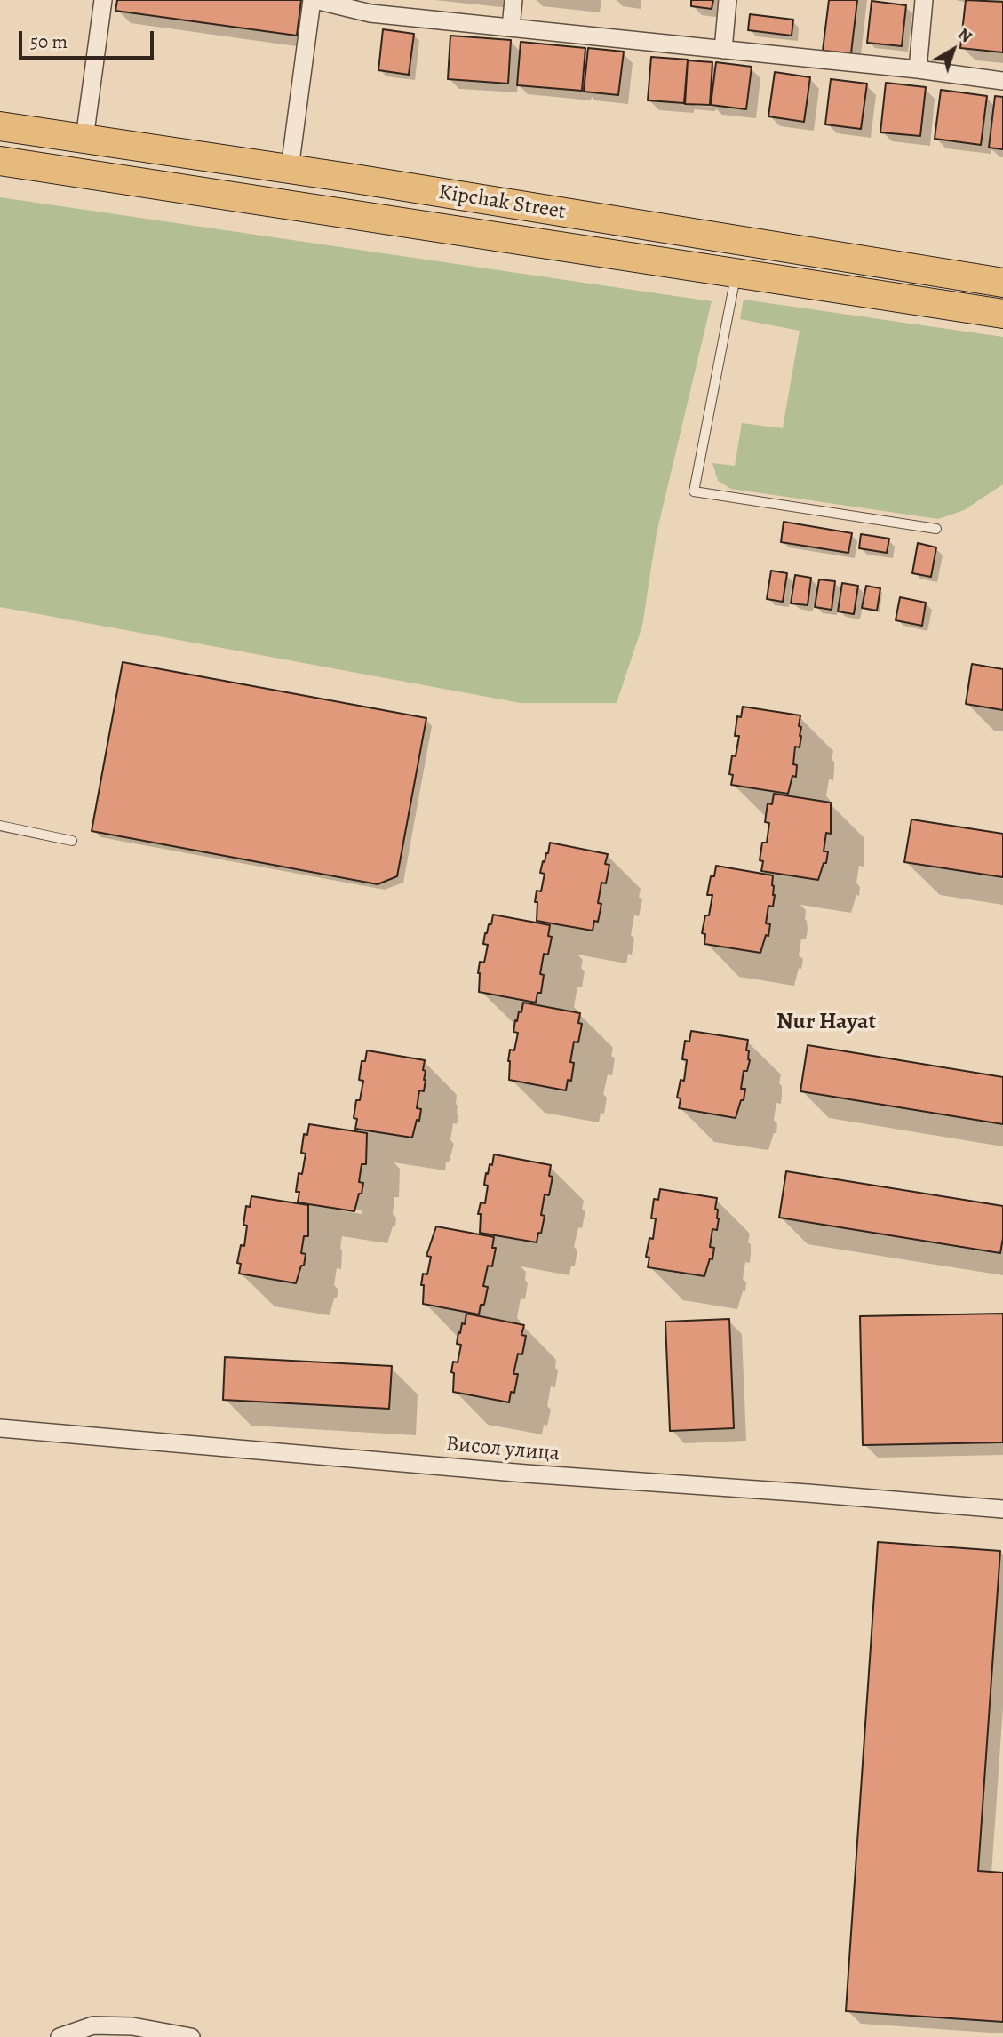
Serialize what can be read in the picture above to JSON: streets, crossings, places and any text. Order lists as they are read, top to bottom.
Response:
{
  "streets": {
    "main road": ["Kipchak Street"],
    "street": ["Висол улица"]
  },
  "districts": ["Nur Hayat"],
  "scale_bar": "50 m",
  "north": "top right"
}
